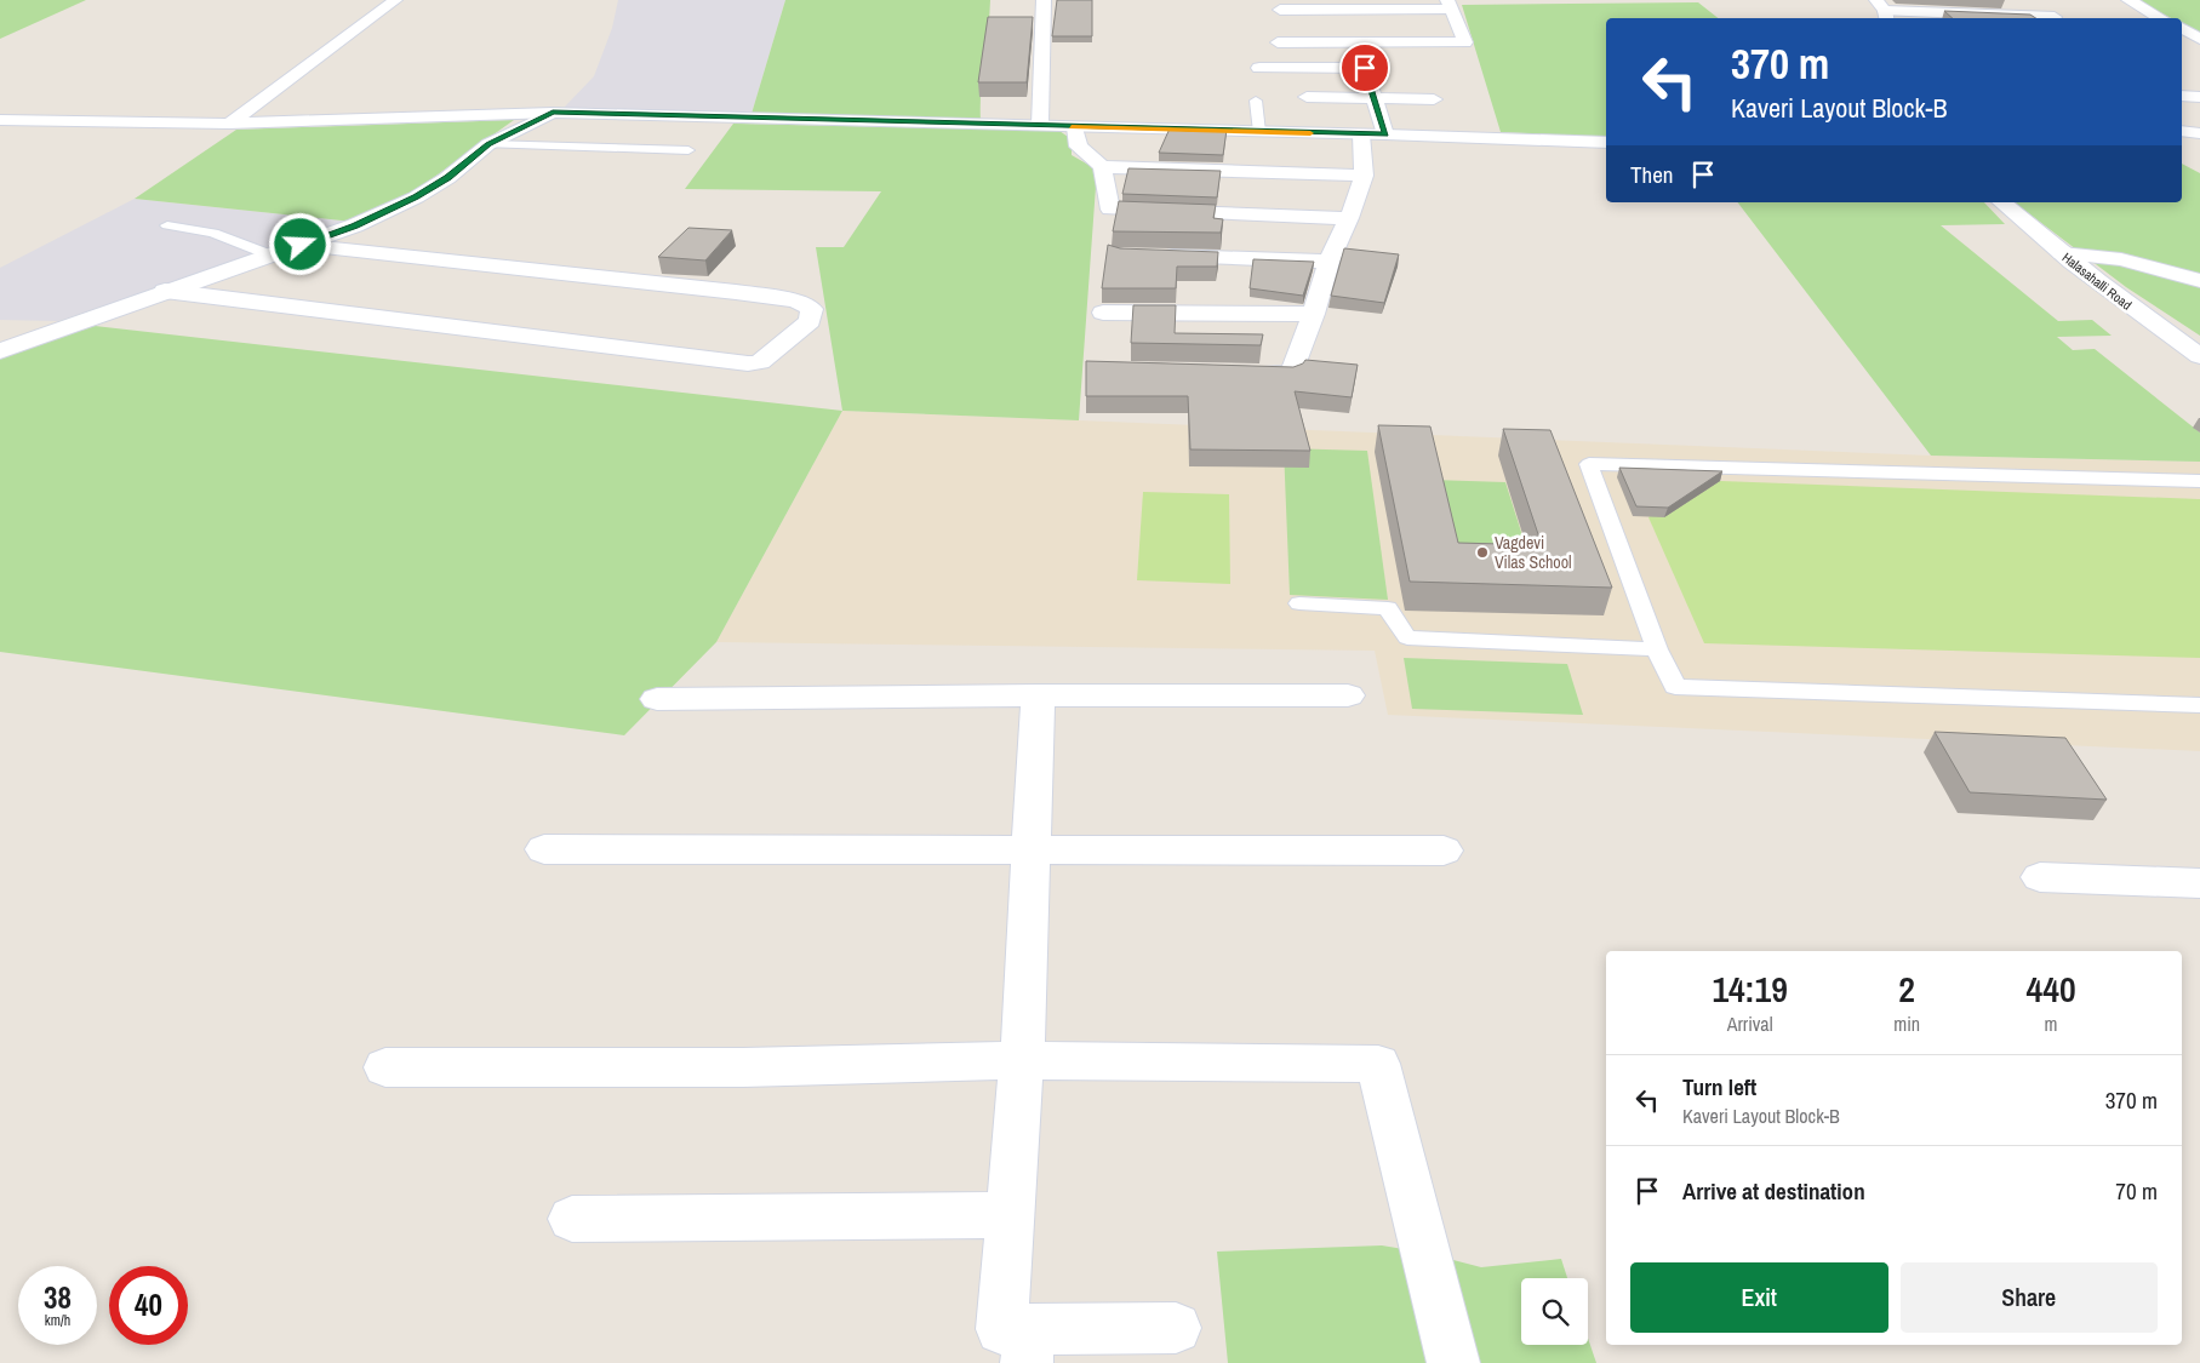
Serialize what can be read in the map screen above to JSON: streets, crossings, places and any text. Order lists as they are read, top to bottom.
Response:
{
  "streets": {
    "street": ["Halasahalli Road"]
  },
  "places": ["Vagdevi Vilas School"],
  "page": {
    "turn": ["370 m", "Kaveri Layout Block-B"],
    "then": "Then",
    "eta": [
      "14:19",
      "Arrival",
      "2",
      "min",
      "440",
      "m"
    ],
    "list": [
      {
        "name": "Turn left",
        "note": "Kaveri Layout Block-B",
        "value": "370 m"
      },
      {
        "name": "Arrive at destination",
        "value": "70 m"
      }
    ],
    "buttons": ["Exit", "Share"],
    "speed": "38 km/h",
    "limit": "40"
  }
}
